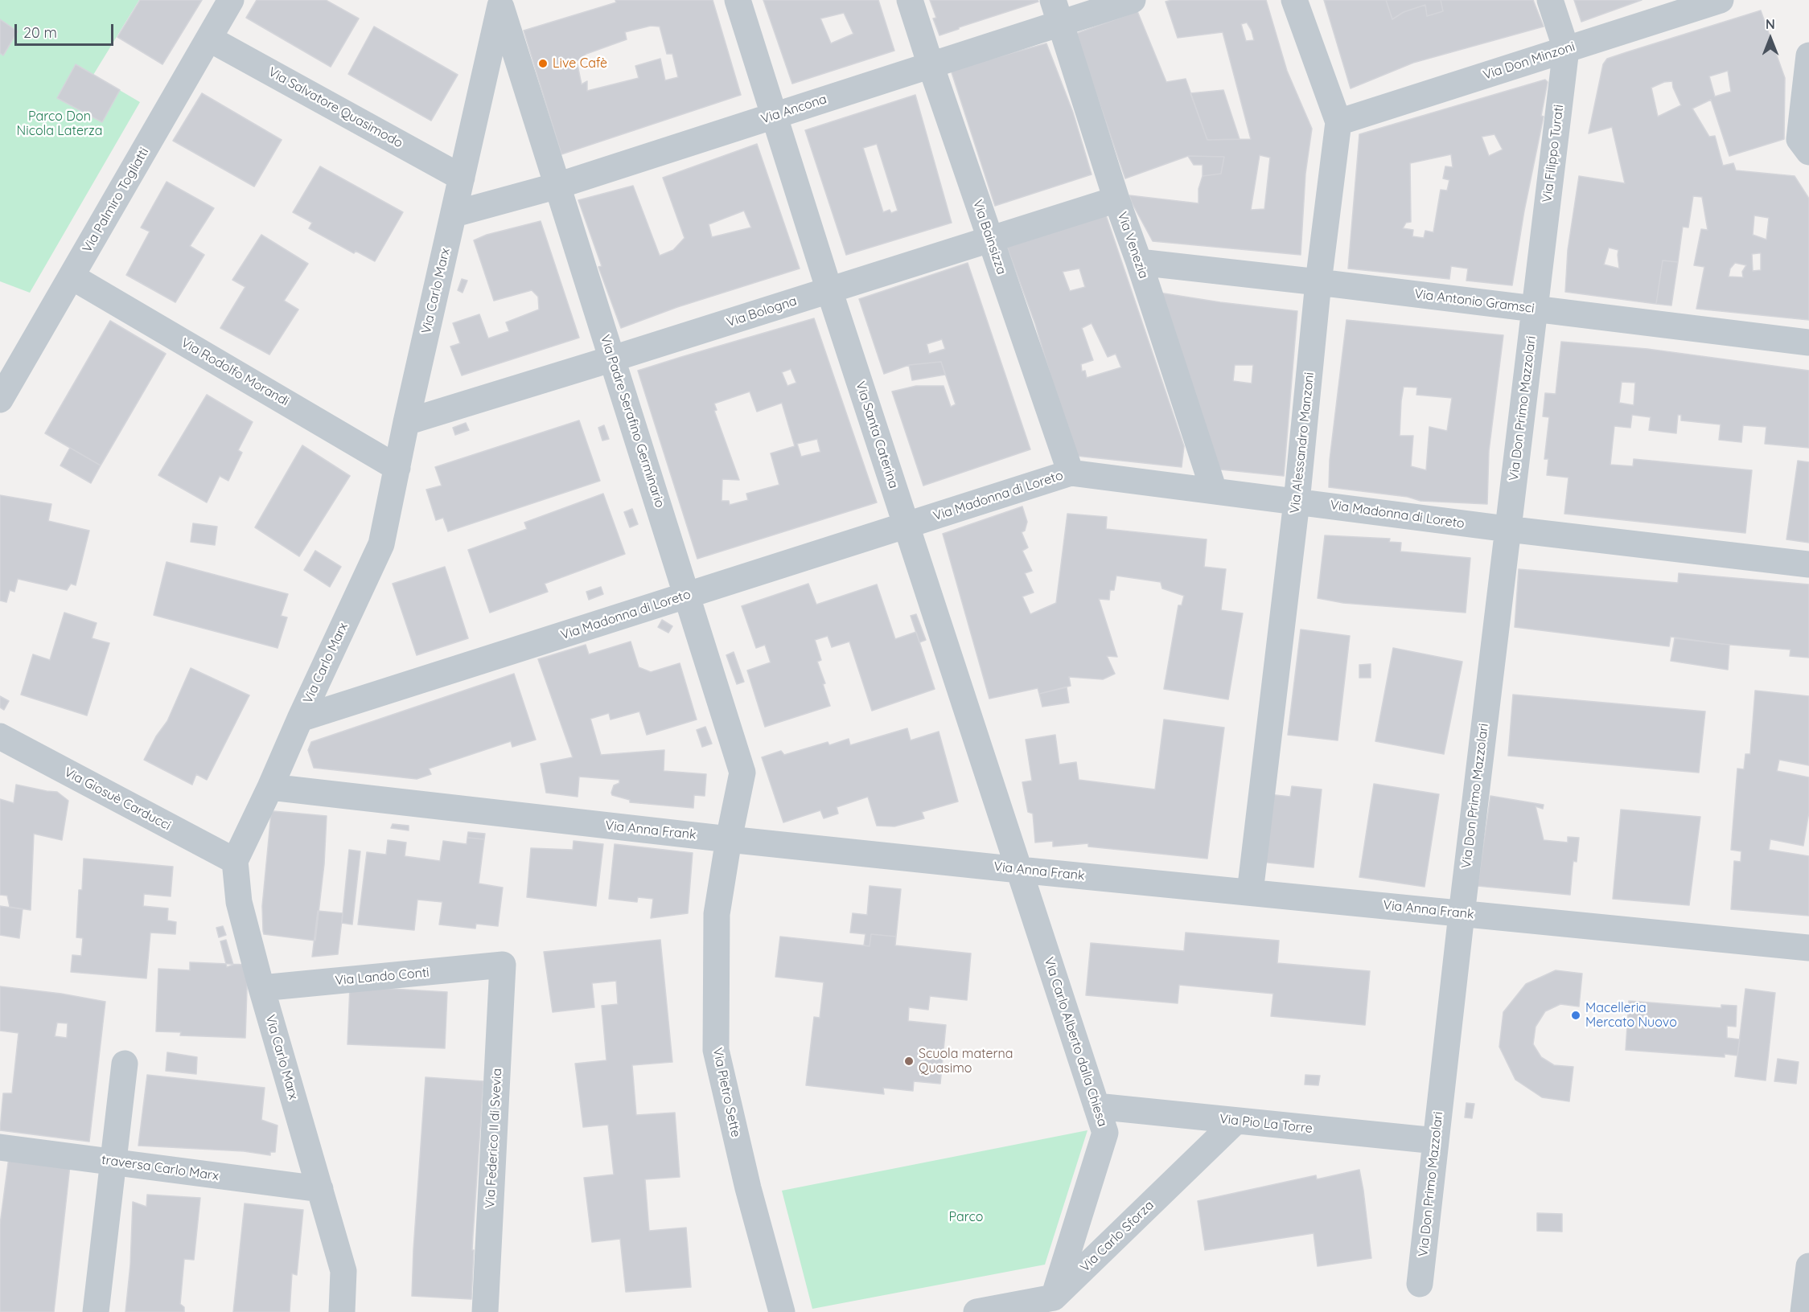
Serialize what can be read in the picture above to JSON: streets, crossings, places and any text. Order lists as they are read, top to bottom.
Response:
{
  "streets": {
    "street": [
      "Via Don Minzoni",
      "Via Salvatore Quasimodo",
      "Via Ancona",
      "Via Filippo Turati",
      "Via Palmiro Togliatti",
      "Via Bainsizza",
      "Via Venezia",
      "Via Carlo Marx",
      "Via Antonio Gramsci",
      "Via Bologna",
      "Via Rodolfo Morandi",
      "Via Don Primo Mazzolari",
      "Via Padre Serafino Germinario",
      "Via Santa Caterina",
      "Via Alessandro Manzoni",
      "Via Madonna di Loreto",
      "Via Giosuè Carducci",
      "Via Anna Frank",
      "Via Lando Conti",
      "Via Carlo Alberto dalla Chiesa",
      "Via Pietro Sette",
      "Via Pio La Torre",
      "Via Federico II di Svevia",
      "traversa Carlo Marx",
      "Via Carlo Sforza"
    ]
  },
  "crossings": [
    ["Via Don Minzoni", "Via Filippo Turati"],
    ["Via Don Minzoni", "Via Alessandro Manzoni"],
    ["Via Salvatore Quasimodo", "Via Palmiro Togliatti"],
    ["Via Salvatore Quasimodo", "Via Carlo Marx"],
    ["Via Ancona", "Via Bainsizza"],
    ["Via Ancona", "Via Venezia"],
    ["Via Ancona", "Via Carlo Marx"],
    ["Via Ancona", "Via Padre Serafino Germinario"],
    ["Via Ancona", "Via Santa Caterina"],
    ["Via Filippo Turati", "Via Antonio Gramsci"],
    ["Via Filippo Turati", "Via Don Primo Mazzolari"],
    ["Via Palmiro Togliatti", "Via Rodolfo Morandi"],
    ["Via Bainsizza", "Via Bologna"],
    ["Via Bainsizza", "Via Madonna di Loreto"],
    ["Via Venezia", "Via Antonio Gramsci"],
    ["Via Venezia", "Via Bologna"],
    ["Via Venezia", "Via Madonna di Loreto"],
    ["Via Carlo Marx", "Via Bologna"],
    ["Via Carlo Marx", "Via Rodolfo Morandi"],
    ["Via Carlo Marx", "Via Padre Serafino Germinario"],
    ["Via Carlo Marx", "Via Madonna di Loreto"],
    ["Via Carlo Marx", "Via Giosuè Carducci"],
    ["Via Carlo Marx", "Via Anna Frank"],
    ["Via Carlo Marx", "Via Lando Conti"],
    ["Via Carlo Marx", "traversa Carlo Marx"],
    ["Via Antonio Gramsci", "Via Don Primo Mazzolari"],
    ["Via Antonio Gramsci", "Via Alessandro Manzoni"],
    ["Via Bologna", "Via Padre Serafino Germinario"],
    ["Via Bologna", "Via Santa Caterina"],
    ["Via Don Primo Mazzolari", "Via Madonna di Loreto"],
    ["Via Don Primo Mazzolari", "Via Anna Frank"],
    ["Via Don Primo Mazzolari", "Via Pio La Torre"],
    ["Via Padre Serafino Germinario", "Via Madonna di Loreto"],
    ["Via Padre Serafino Germinario", "Via Anna Frank"],
    ["Via Padre Serafino Germinario", "Via Pietro Sette"],
    ["Via Santa Caterina", "Via Madonna di Loreto"],
    ["Via Santa Caterina", "Via Anna Frank"],
    ["Via Santa Caterina", "Via Carlo Alberto dalla Chiesa"],
    ["Via Alessandro Manzoni", "Via Madonna di Loreto"],
    ["Via Alessandro Manzoni", "Via Anna Frank"],
    ["Via Anna Frank", "Via Carlo Alberto dalla Chiesa"],
    ["Via Anna Frank", "Via Pietro Sette"],
    ["Via Lando Conti", "Via Federico II di Svevia"],
    ["Via Carlo Alberto dalla Chiesa", "Via Pio La Torre"],
    ["Via Carlo Alberto dalla Chiesa", "Via Carlo Sforza"],
    ["Via Pio La Torre", "Via Carlo Sforza"]
  ],
  "parks": ["Parco Don Nicola Laterza", "Parco"],
  "places": ["Live Cafè", "Macelleria Mercato Nuovo", "Scuola materna Quasimo"],
  "scale_bar": "20 m",
  "north": "top"
}
